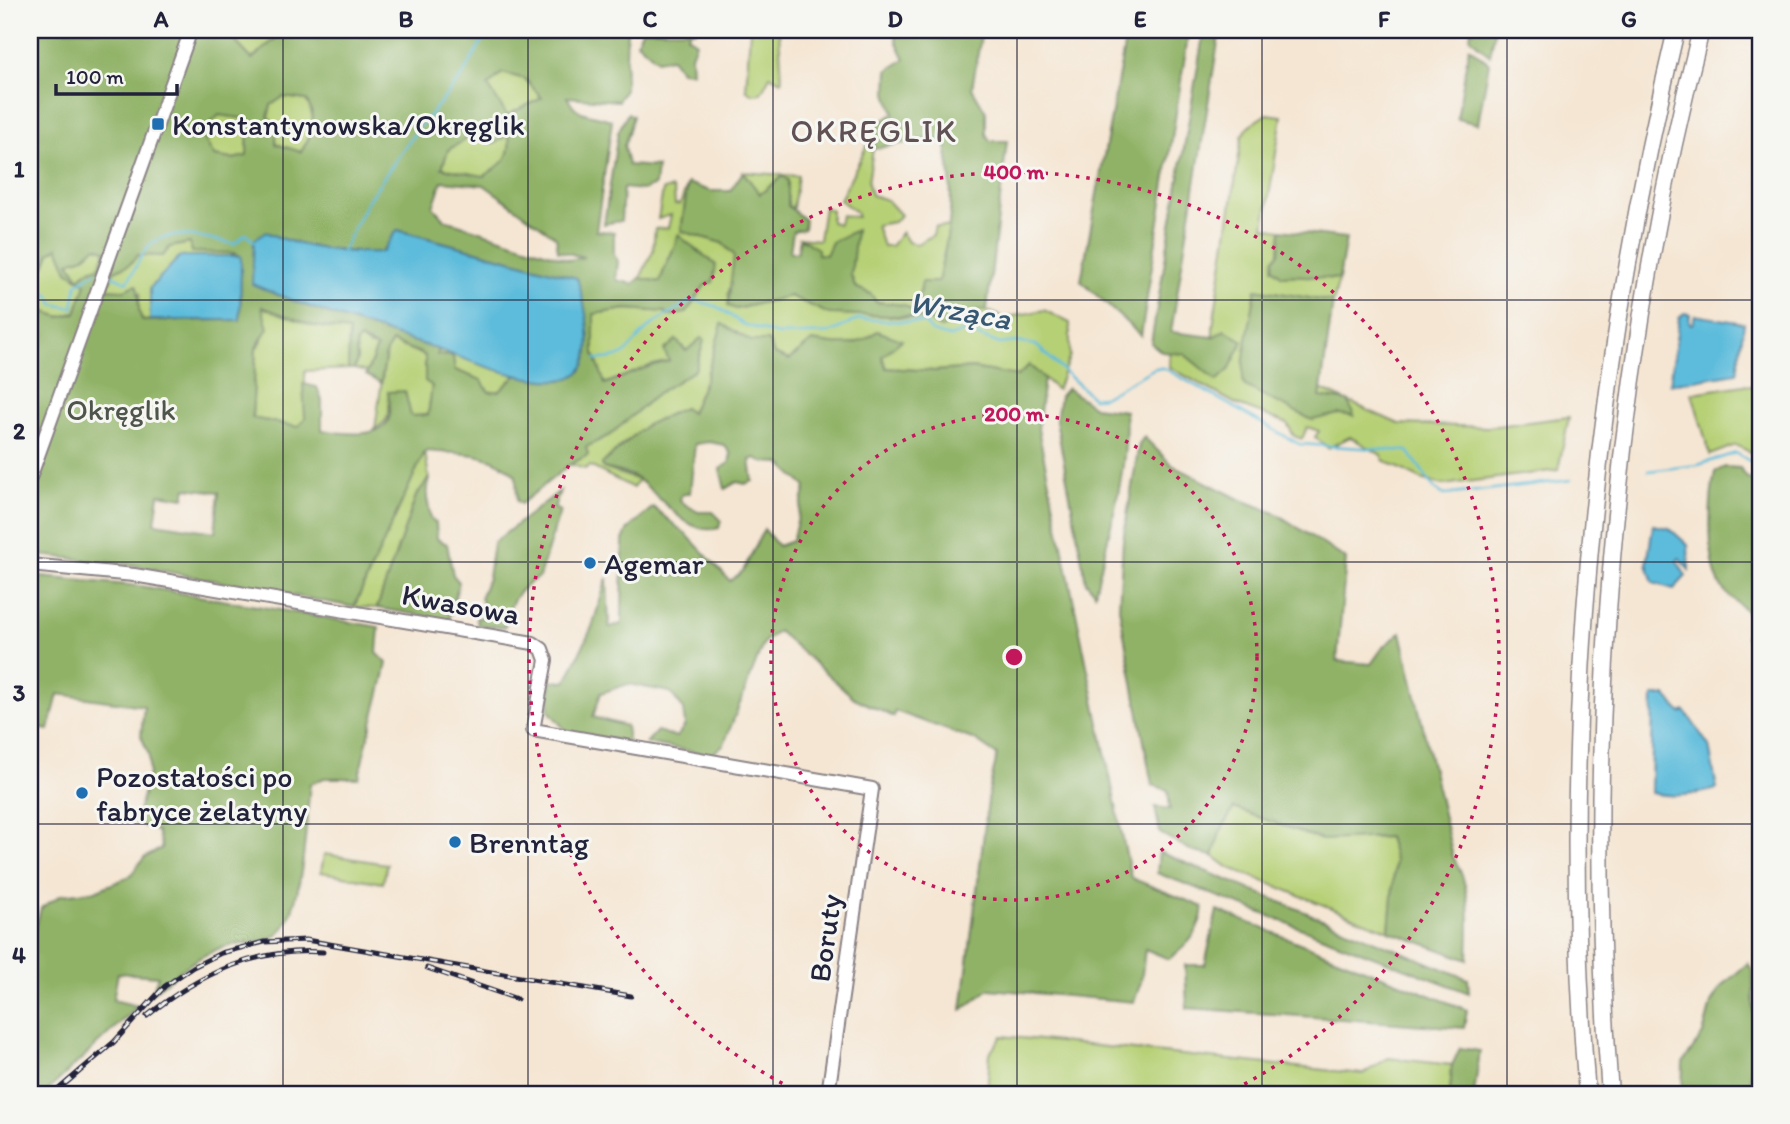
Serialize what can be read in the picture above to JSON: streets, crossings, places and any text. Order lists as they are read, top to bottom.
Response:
{
  "streets": {
    "street": ["Kwasowa", "Boruty"]
  },
  "crossings": [
    ["Kwasowa", "Boruty"]
  ],
  "districts": ["OKRĘGLIK"],
  "water": ["Wrząca"],
  "parks": ["Okręglik"],
  "places": {
    "transit": ["Konstantynowska/Okręglik"],
    "other": ["Agemar", "Pozostałości po fabryce żelatyny", "Brenntag"]
  },
  "scale_bar": "100 m",
  "grid": {
    "columns": [
      "A",
      "B",
      "C",
      "D",
      "E",
      "F",
      "G"
    ],
    "rows": [
      "1",
      "2",
      "3",
      "4"
    ]
  },
  "rings": ["400 m", "200 m"]
}
